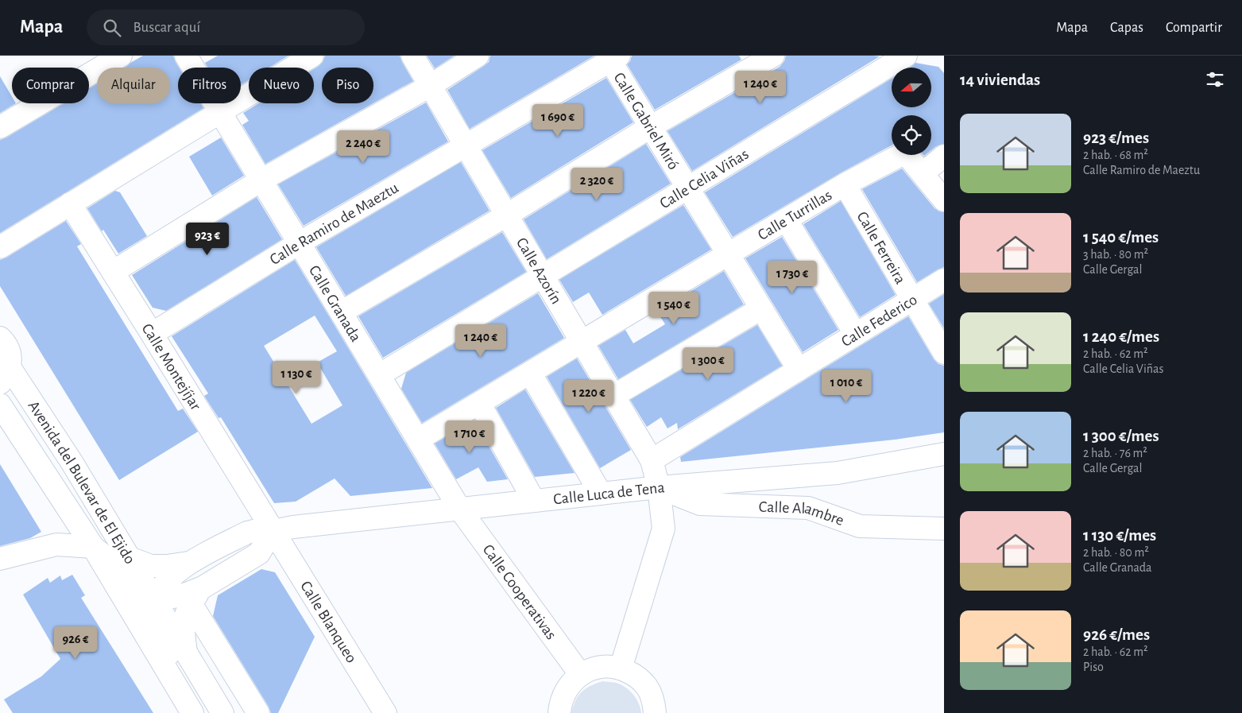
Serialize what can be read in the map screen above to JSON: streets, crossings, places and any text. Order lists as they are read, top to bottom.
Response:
{
  "streets": {
    "street": [
      "Calle Gabriel Miró",
      "Calle Celia Viñas",
      "Calle Turrillas",
      "Calle Ramiro de Maeztu",
      "Calle Ferreira",
      "Calle Azorín",
      "Calle Granada",
      "Calle Federico",
      "Calle Montejíjar",
      "Avenida del Bulevar de El Ejido",
      "Calle Luca de Tena",
      "Calle Alambre",
      "Calle Cooperativas",
      "Calle Blanqueo"
    ]
  },
  "crossings": [
    ["Calle Gabriel Miró", "Calle Celia Viñas"],
    ["Calle Gabriel Miró", "Calle Turrillas"],
    ["Calle Gabriel Miró", "Calle Ramiro de Maeztu"],
    ["Calle Gabriel Miró", "Calle Federico"],
    ["Calle Celia Viñas", "Calle Azorín"],
    ["Calle Celia Viñas", "Calle Granada"],
    ["Calle Turrillas", "Calle Ferreira"],
    ["Calle Turrillas", "Calle Azorín"],
    ["Calle Turrillas", "Calle Granada"],
    ["Calle Ramiro de Maeztu", "Calle Azorín"],
    ["Calle Ramiro de Maeztu", "Calle Granada"],
    ["Calle Ramiro de Maeztu", "Calle Montejíjar"],
    ["Calle Ferreira", "Calle Federico"],
    ["Calle Azorín", "Calle Federico"],
    ["Calle Azorín", "Calle Luca de Tena"],
    ["Calle Azorín", "Calle Alambre"],
    ["Calle Granada", "Calle Luca de Tena"],
    ["Calle Granada", "Calle Cooperativas"],
    ["Calle Montejíjar", "Calle Luca de Tena"],
    ["Calle Montejíjar", "Calle Blanqueo"],
    ["Avenida del Bulevar de El Ejido", "Calle Luca de Tena"],
    ["Calle Luca de Tena", "Calle Alambre"],
    ["Calle Luca de Tena", "Calle Cooperativas"],
    ["Calle Luca de Tena", "Calle Blanqueo"]
  ],
  "north": "left",
  "page": {
    "header": "Mapa",
    "search": "Buscar aquí",
    "nav": ["Mapa", "Capas", "Compartir"],
    "heading": "14 viviendas",
    "chip": [
      "Comprar",
      "Alquilar",
      "Filtros",
      "Nuevo",
      "Piso"
    ],
    "price": [
      "1 240 €",
      "1 690 €",
      "2 240 €",
      "2 320 €",
      "923 €",
      "1 730 €",
      "1 540 €",
      "1 240 €",
      "1 300 €",
      "1 130 €",
      "1 010 €",
      "1 220 €",
      "1 710 €",
      "926 €"
    ],
    "list": [
      {
        "name": "923 €/mes",
        "note": "2 hab. · 68 m² · Calle Ramiro de Maeztu"
      },
      {
        "name": "1 540 €/mes",
        "note": "3 hab. · 80 m² · Calle Gergal"
      },
      {
        "name": "1 240 €/mes",
        "note": "2 hab. · 62 m² · Calle Celia Viñas"
      },
      {
        "name": "1 300 €/mes",
        "note": "2 hab. · 76 m² · Calle Gergal"
      },
      {
        "name": "1 130 €/mes",
        "note": "2 hab. · 80 m² · Calle Granada"
      },
      {
        "name": "926 €/mes",
        "note": "2 hab. · 62 m² · Piso"
      }
    ]
  }
}
